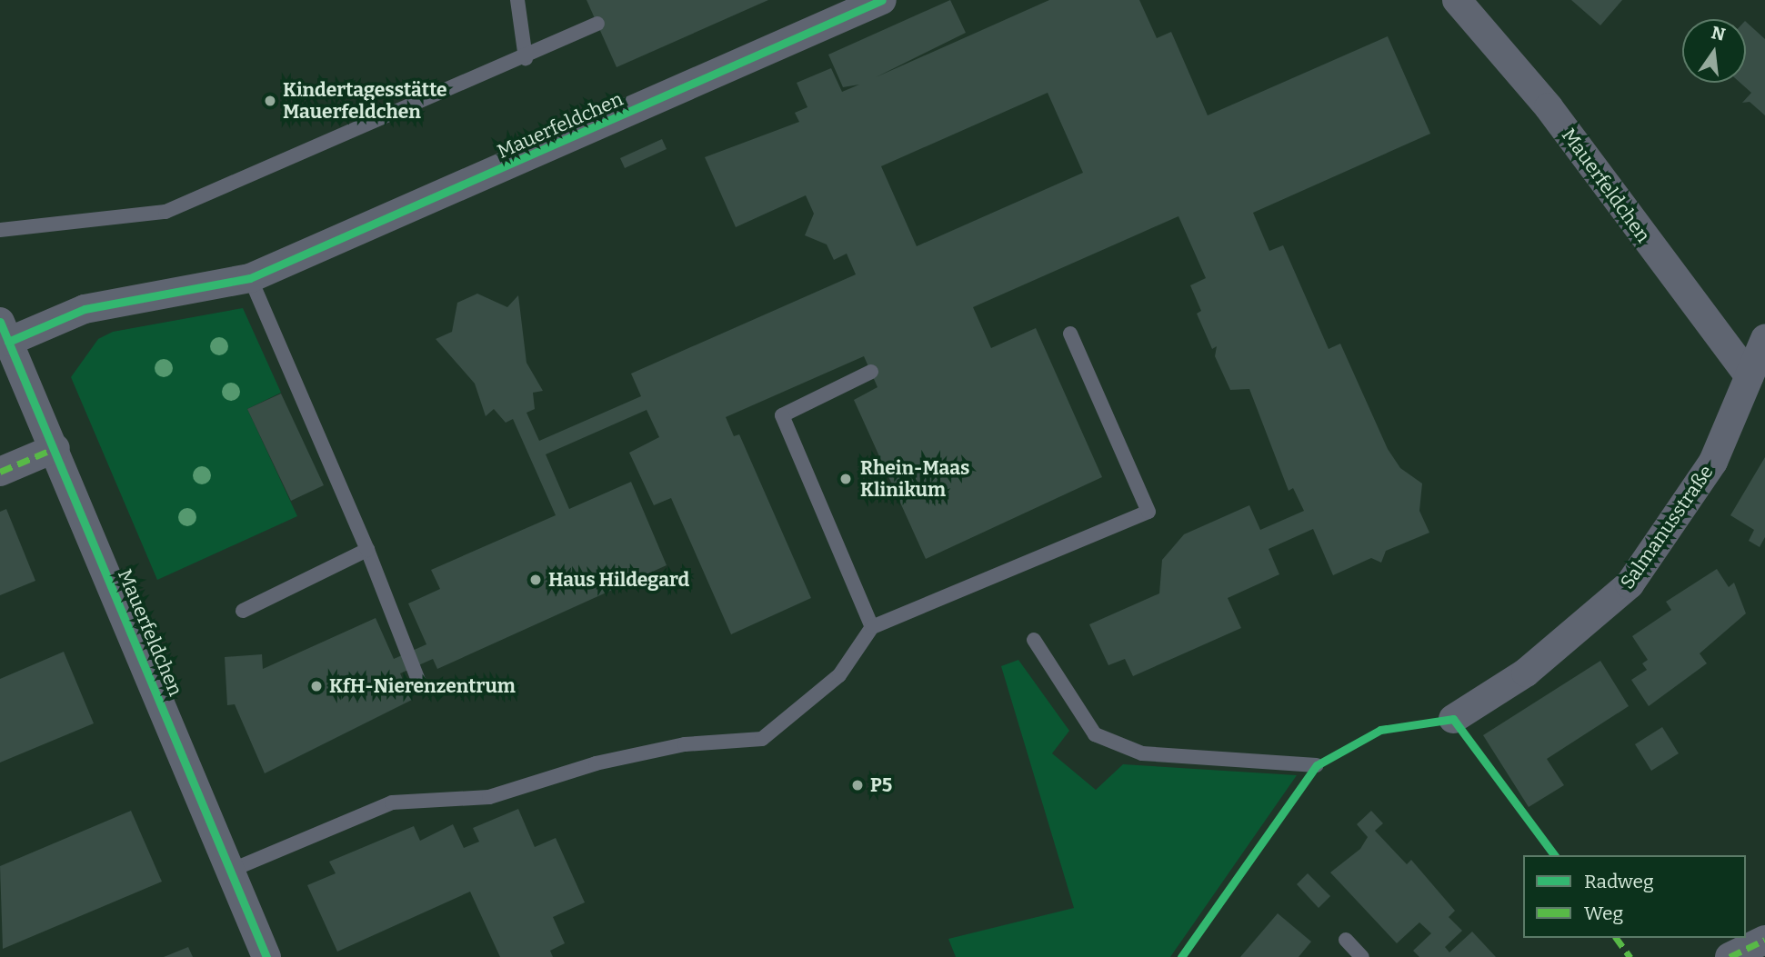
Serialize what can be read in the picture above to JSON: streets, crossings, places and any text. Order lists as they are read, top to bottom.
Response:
{
  "streets": {
    "street": ["Mauerfeldchen", "Salmanusstraße"]
  },
  "crossings": [
    ["Mauerfeldchen", "Salmanusstraße"]
  ],
  "places": [
    "Kindertagesstätte Mauerfeldchen",
    "Rhein-Maas Klinikum",
    "Haus Hildegard",
    "KfH-Nierenzentrum",
    "P5"
  ],
  "legend": ["Radweg", "Weg"],
  "north": "top"
}
